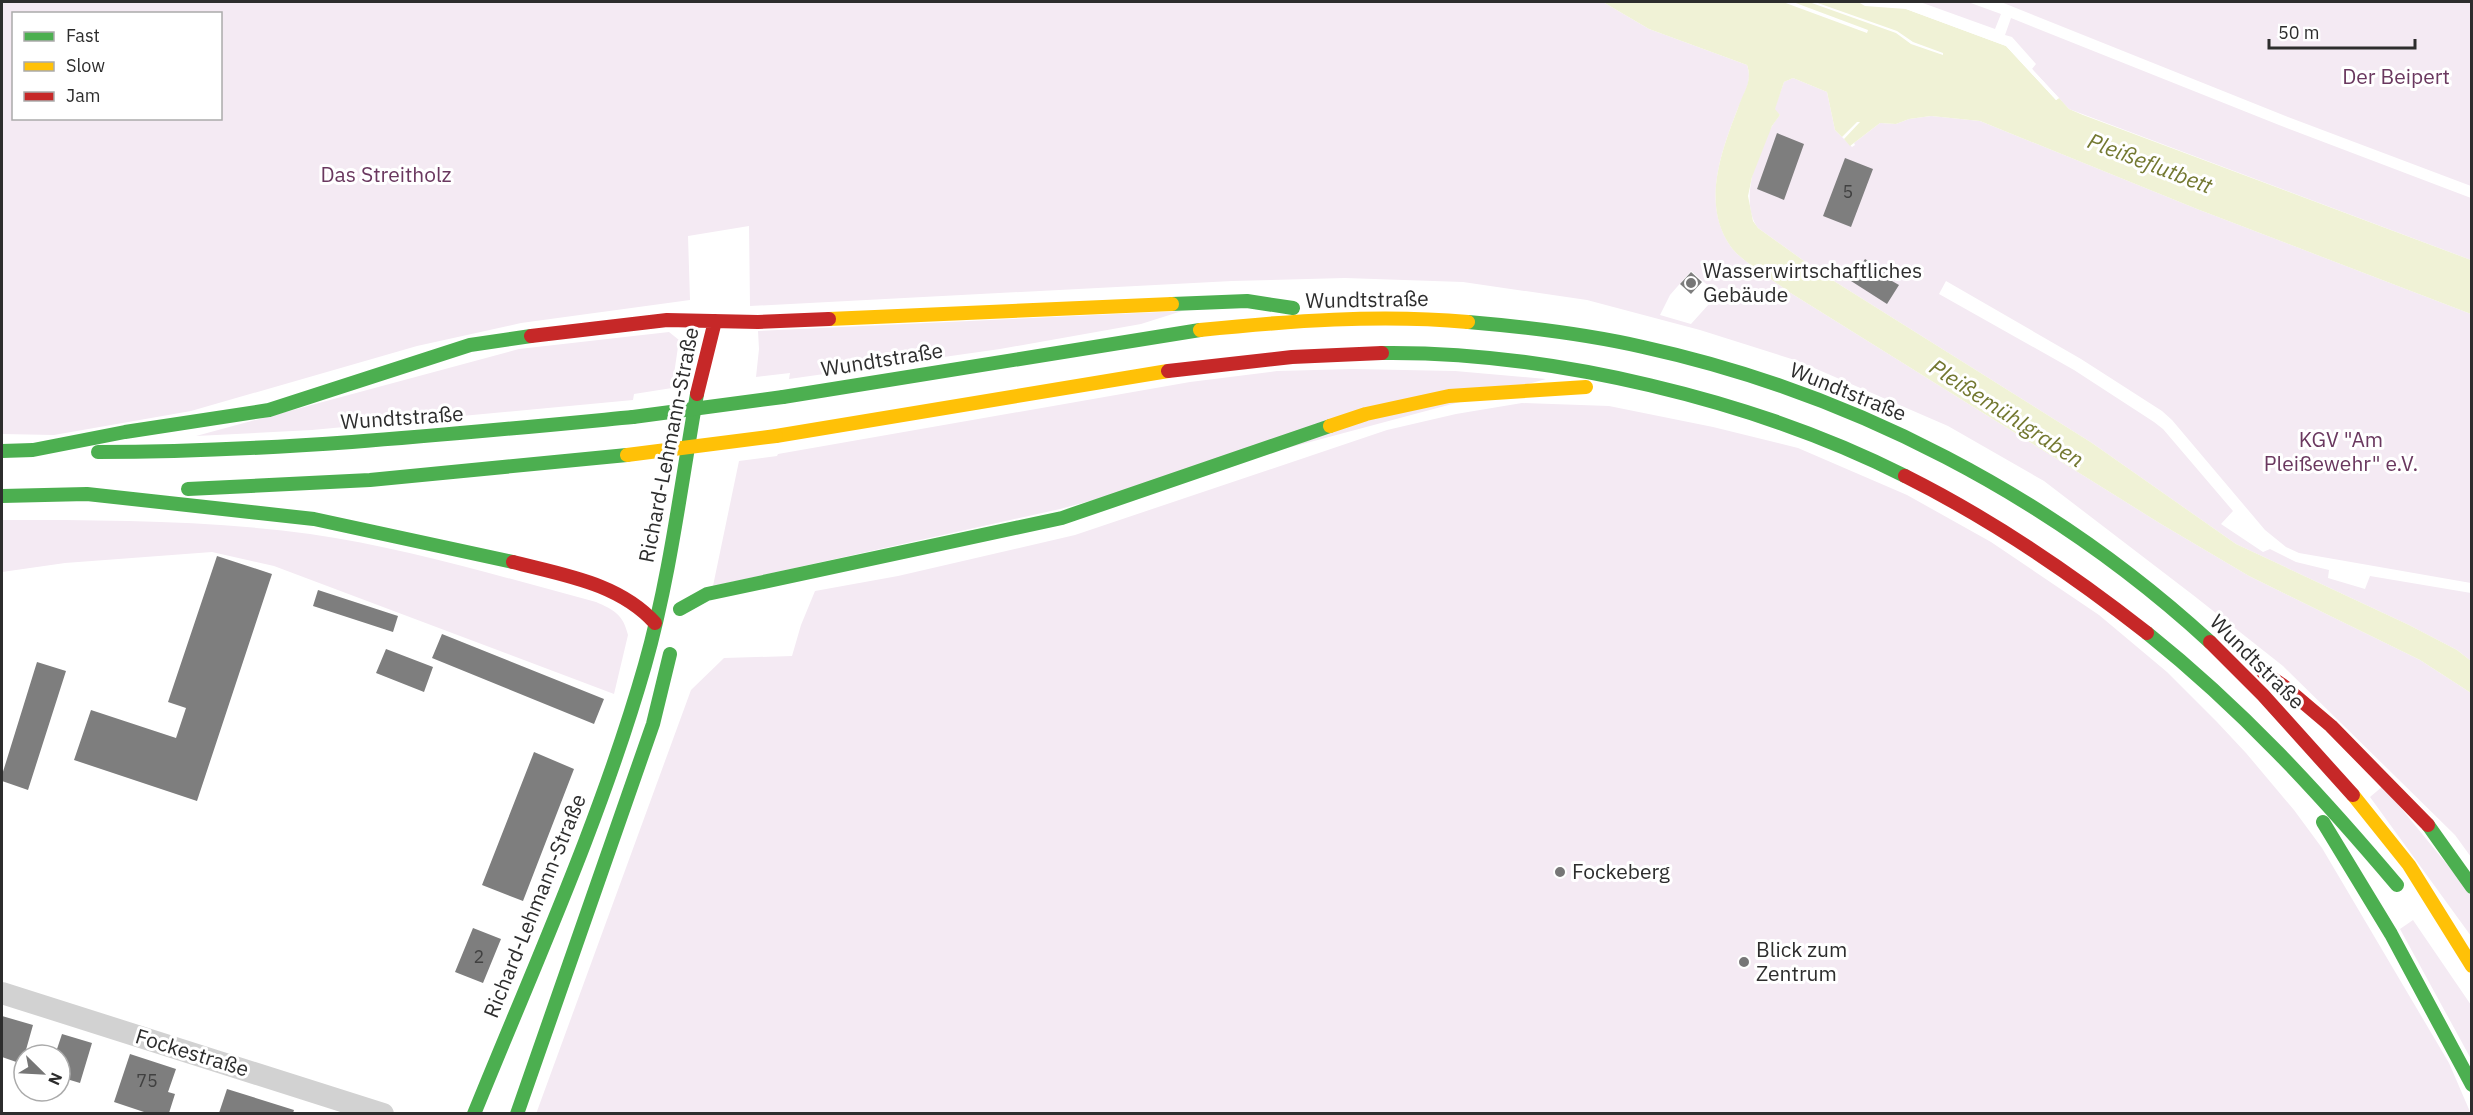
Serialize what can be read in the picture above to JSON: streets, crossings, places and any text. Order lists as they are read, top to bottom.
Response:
{
  "streets": {
    "main road": ["Wundtstraße", "Richard-Lehmann-Straße"],
    "street": ["Fockestraße"]
  },
  "water": ["Pleißeflutbett", "Pleißemühlgraben"],
  "parks": ["Der Beipert", "Das Streitholz", "KGV \"Am Pleißewehr\" e.V."],
  "places": ["Wasserwirtschaftliches Gebäude", "Fockeberg", "Blick zum Zentrum"],
  "house_numbers": ["5", "2", "75"],
  "legend": ["Fast", "Slow", "Jam"],
  "scale_bar": "50 m",
  "north": "bottom right"
}
